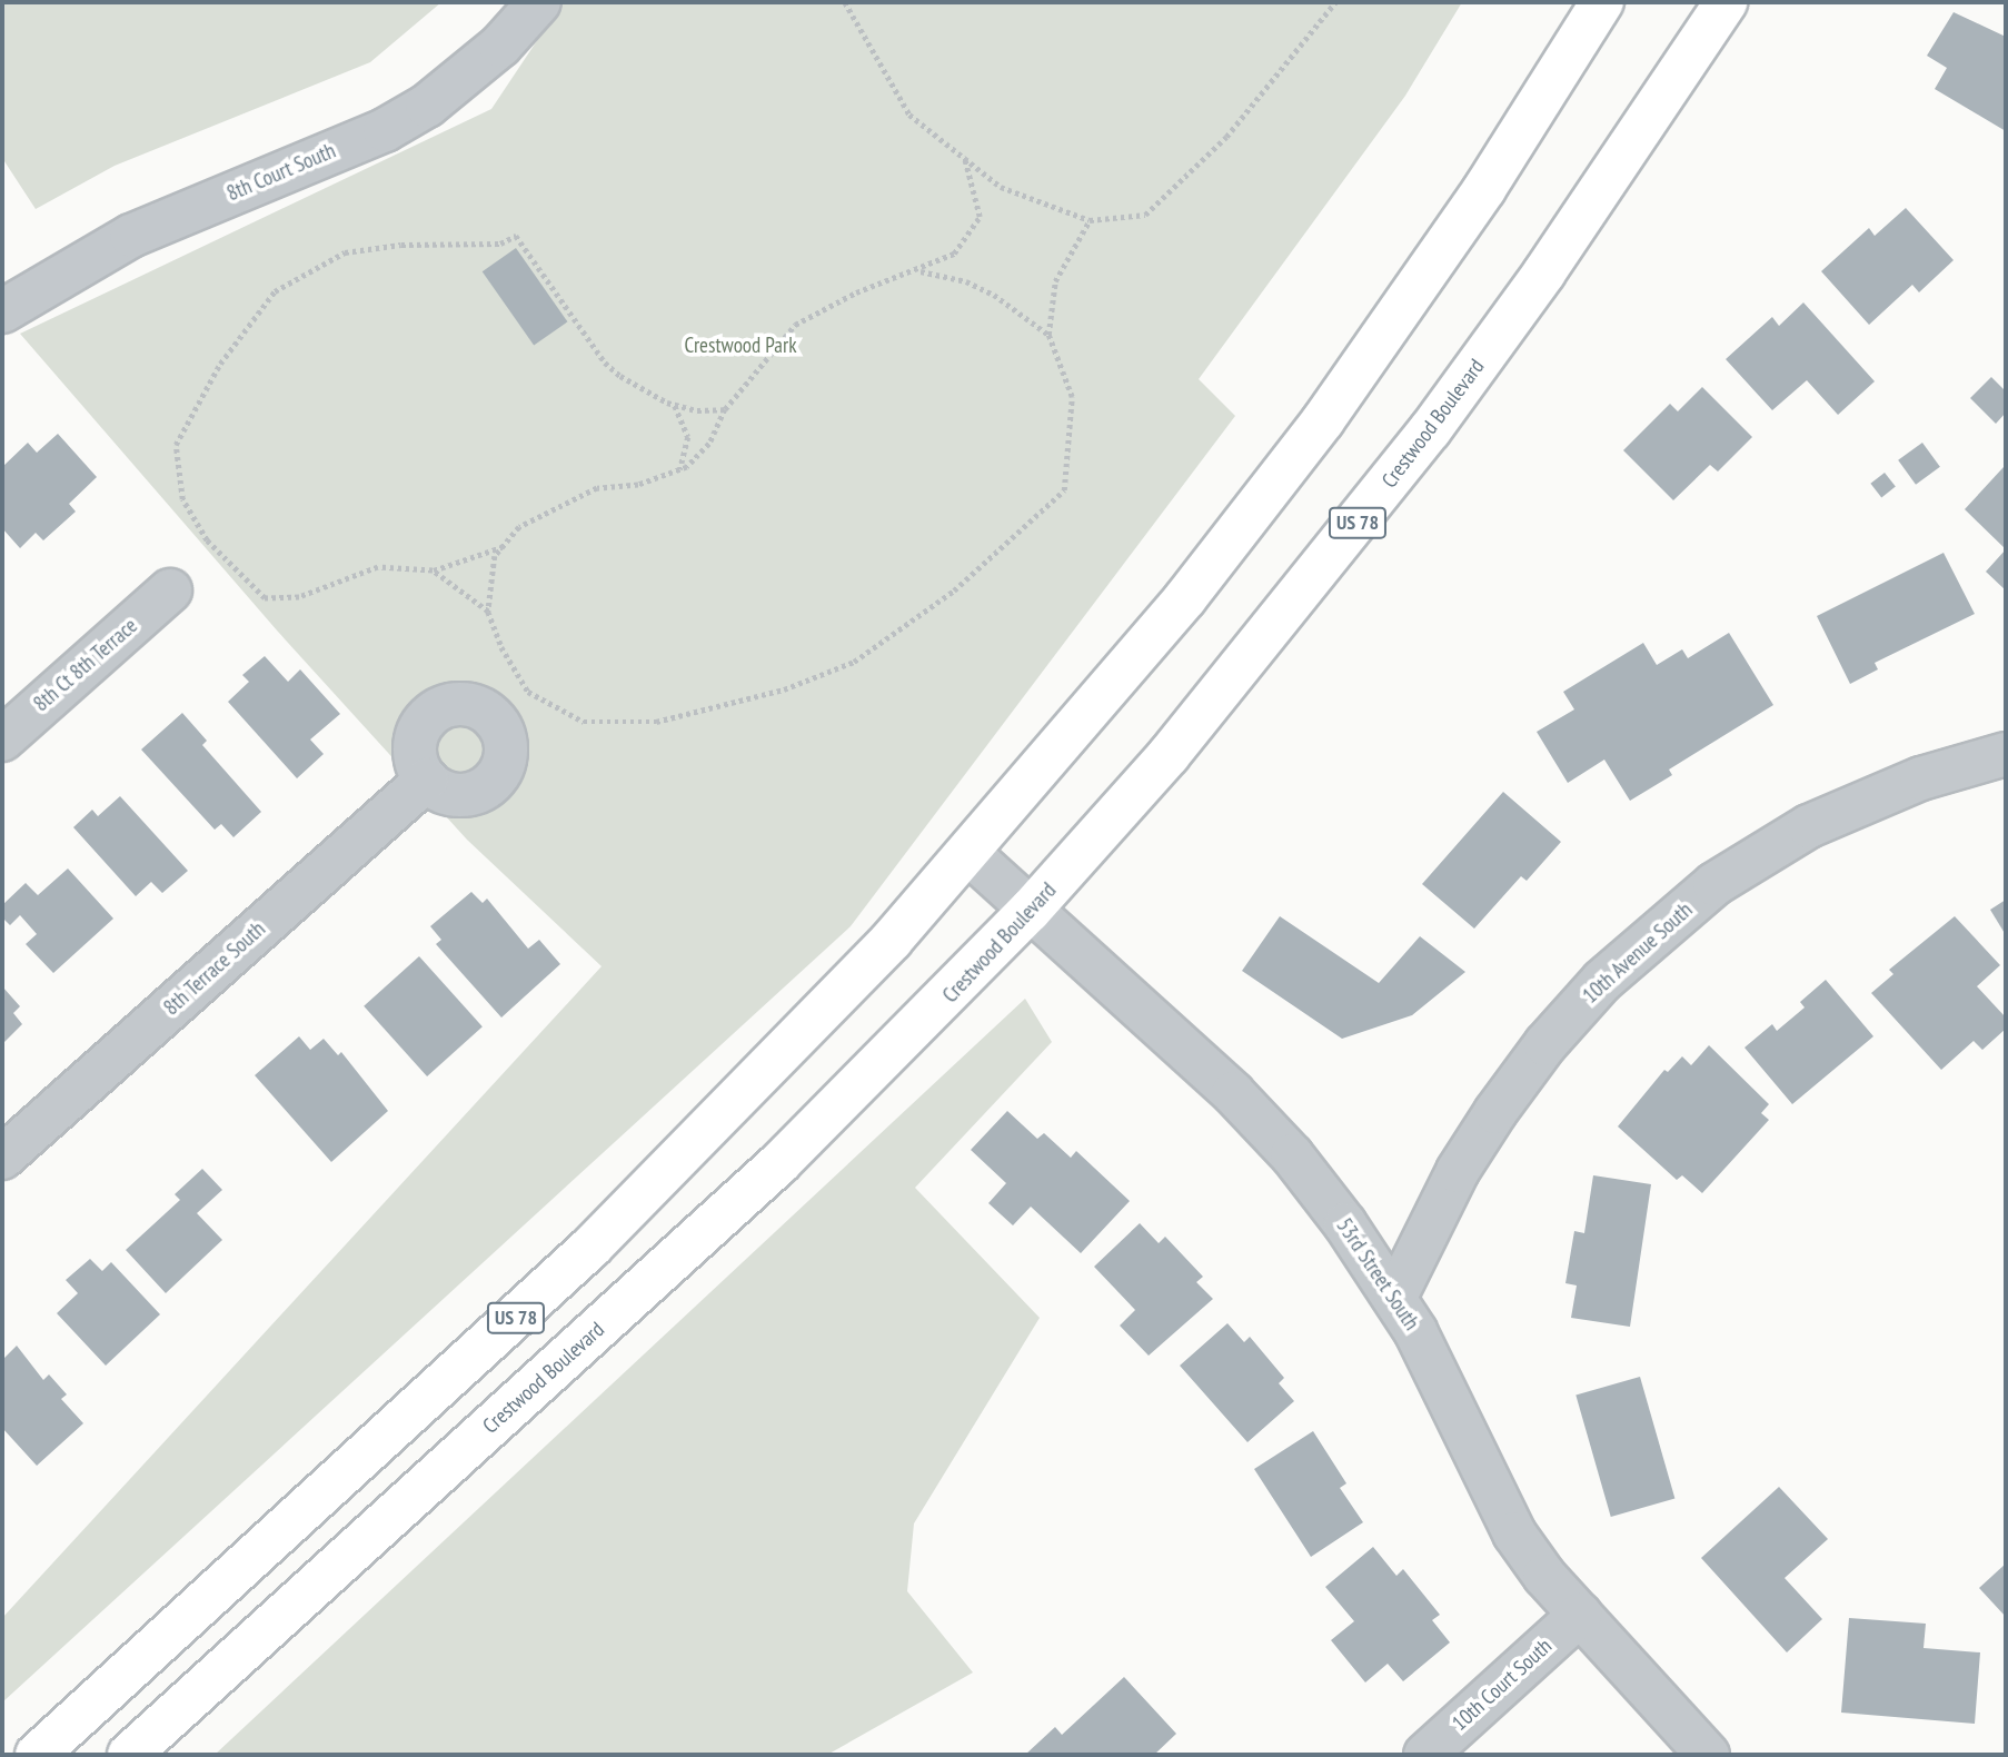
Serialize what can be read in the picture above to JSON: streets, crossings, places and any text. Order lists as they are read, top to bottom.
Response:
{
  "streets": {
    "main road": ["Crestwood Boulevard", "US 78"],
    "street": [
      "8th Court South",
      "8th Ct 8th Terrace",
      "10th Avenue South",
      "8th Terrace South",
      "53rd Street South",
      "10th Court South"
    ]
  },
  "crossings": [
    ["Crestwood Boulevard", "53rd Street South"],
    ["US 78", "53rd Street South"],
    ["10th Avenue South", "53rd Street South"],
    ["53rd Street South", "10th Court South"]
  ],
  "parks": ["Crestwood Park"]
}
